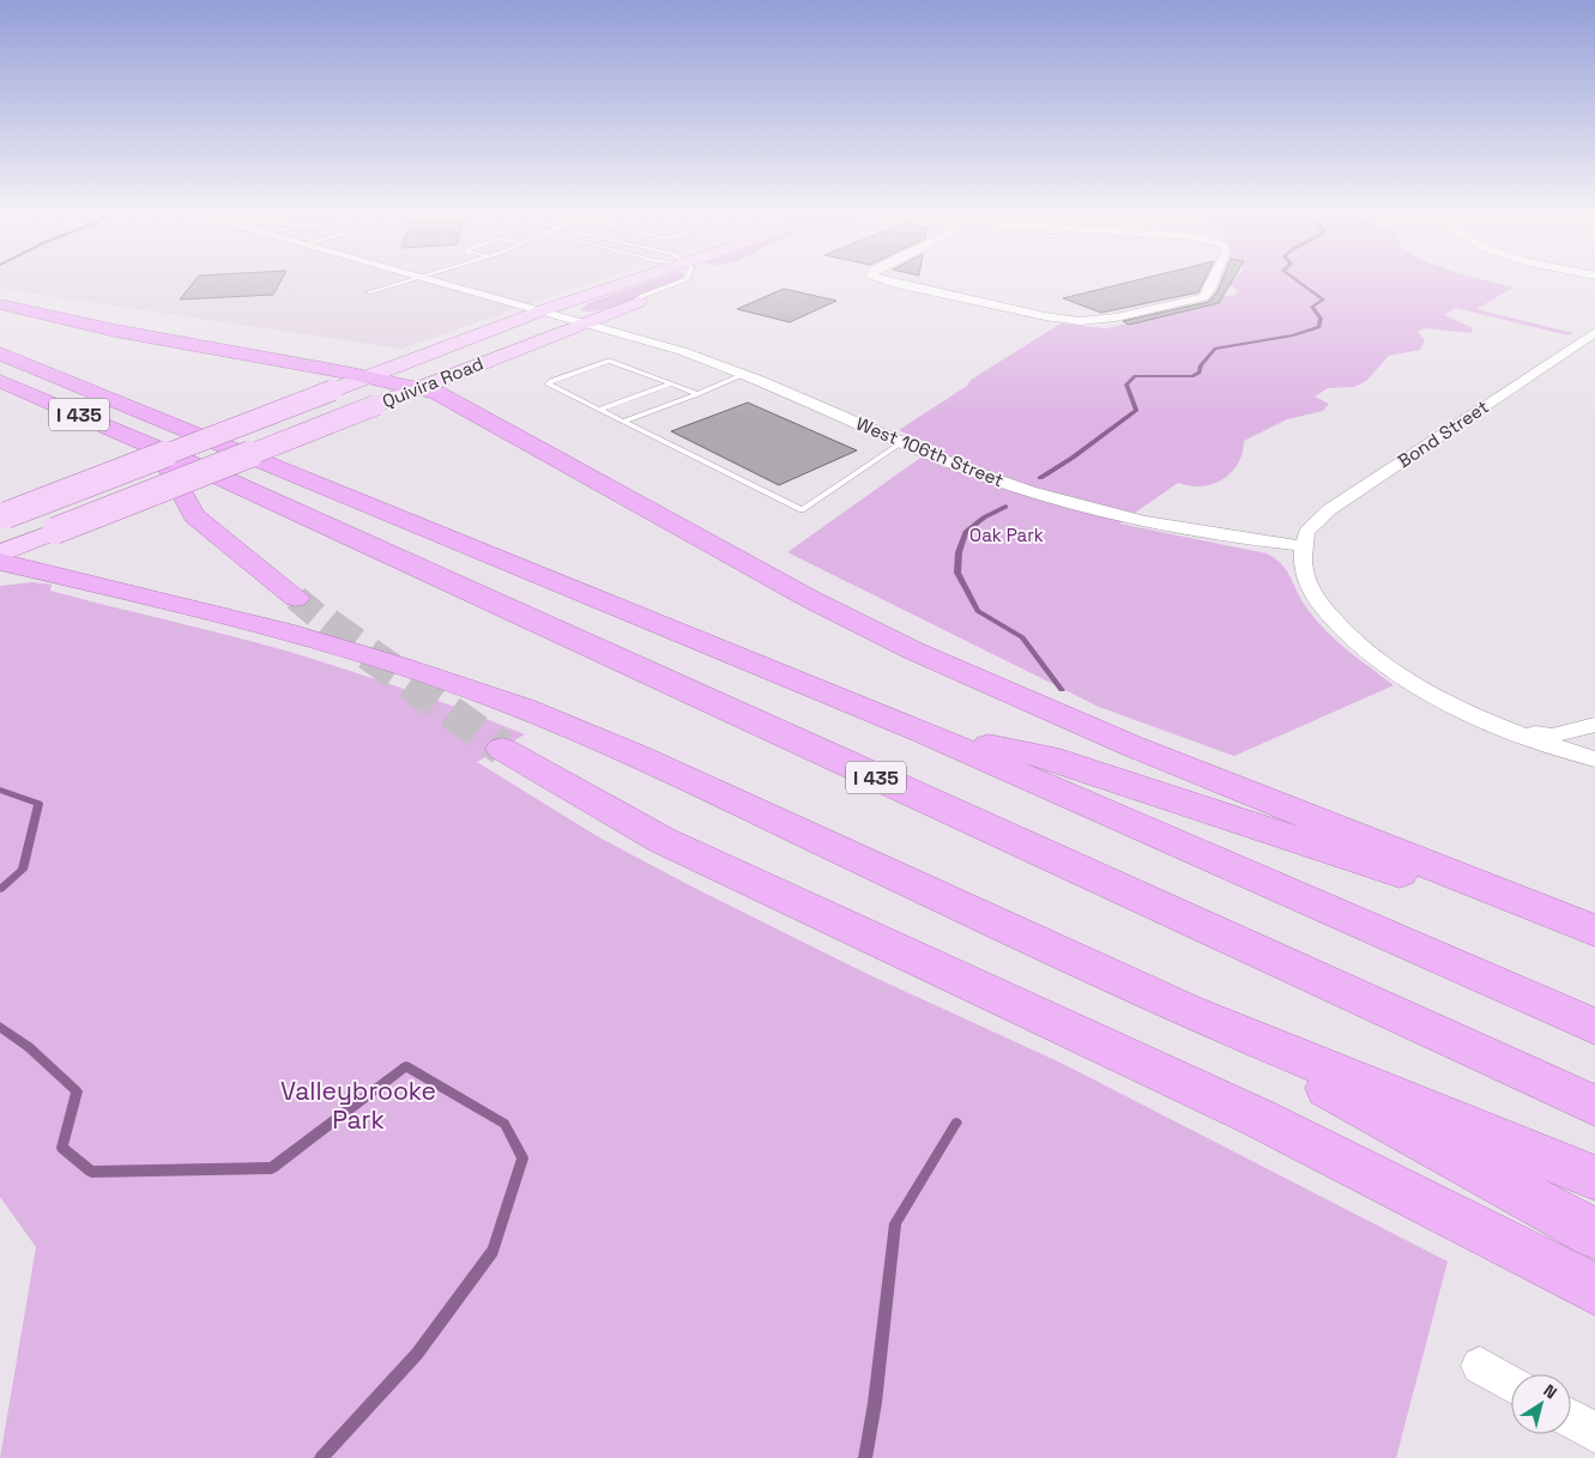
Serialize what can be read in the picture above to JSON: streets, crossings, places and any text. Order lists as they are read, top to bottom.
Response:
{
  "streets": {
    "highway": ["I 435"],
    "main road": ["Quivira Road"],
    "street": ["Bond Street", "West 106th Street"]
  },
  "crossings": [
    ["Quivira Road", "West 106th Street"],
    ["Bond Street", "West 106th Street"]
  ],
  "parks": ["Oak Park", "Valleybrooke Park"],
  "north": "top right"
}
